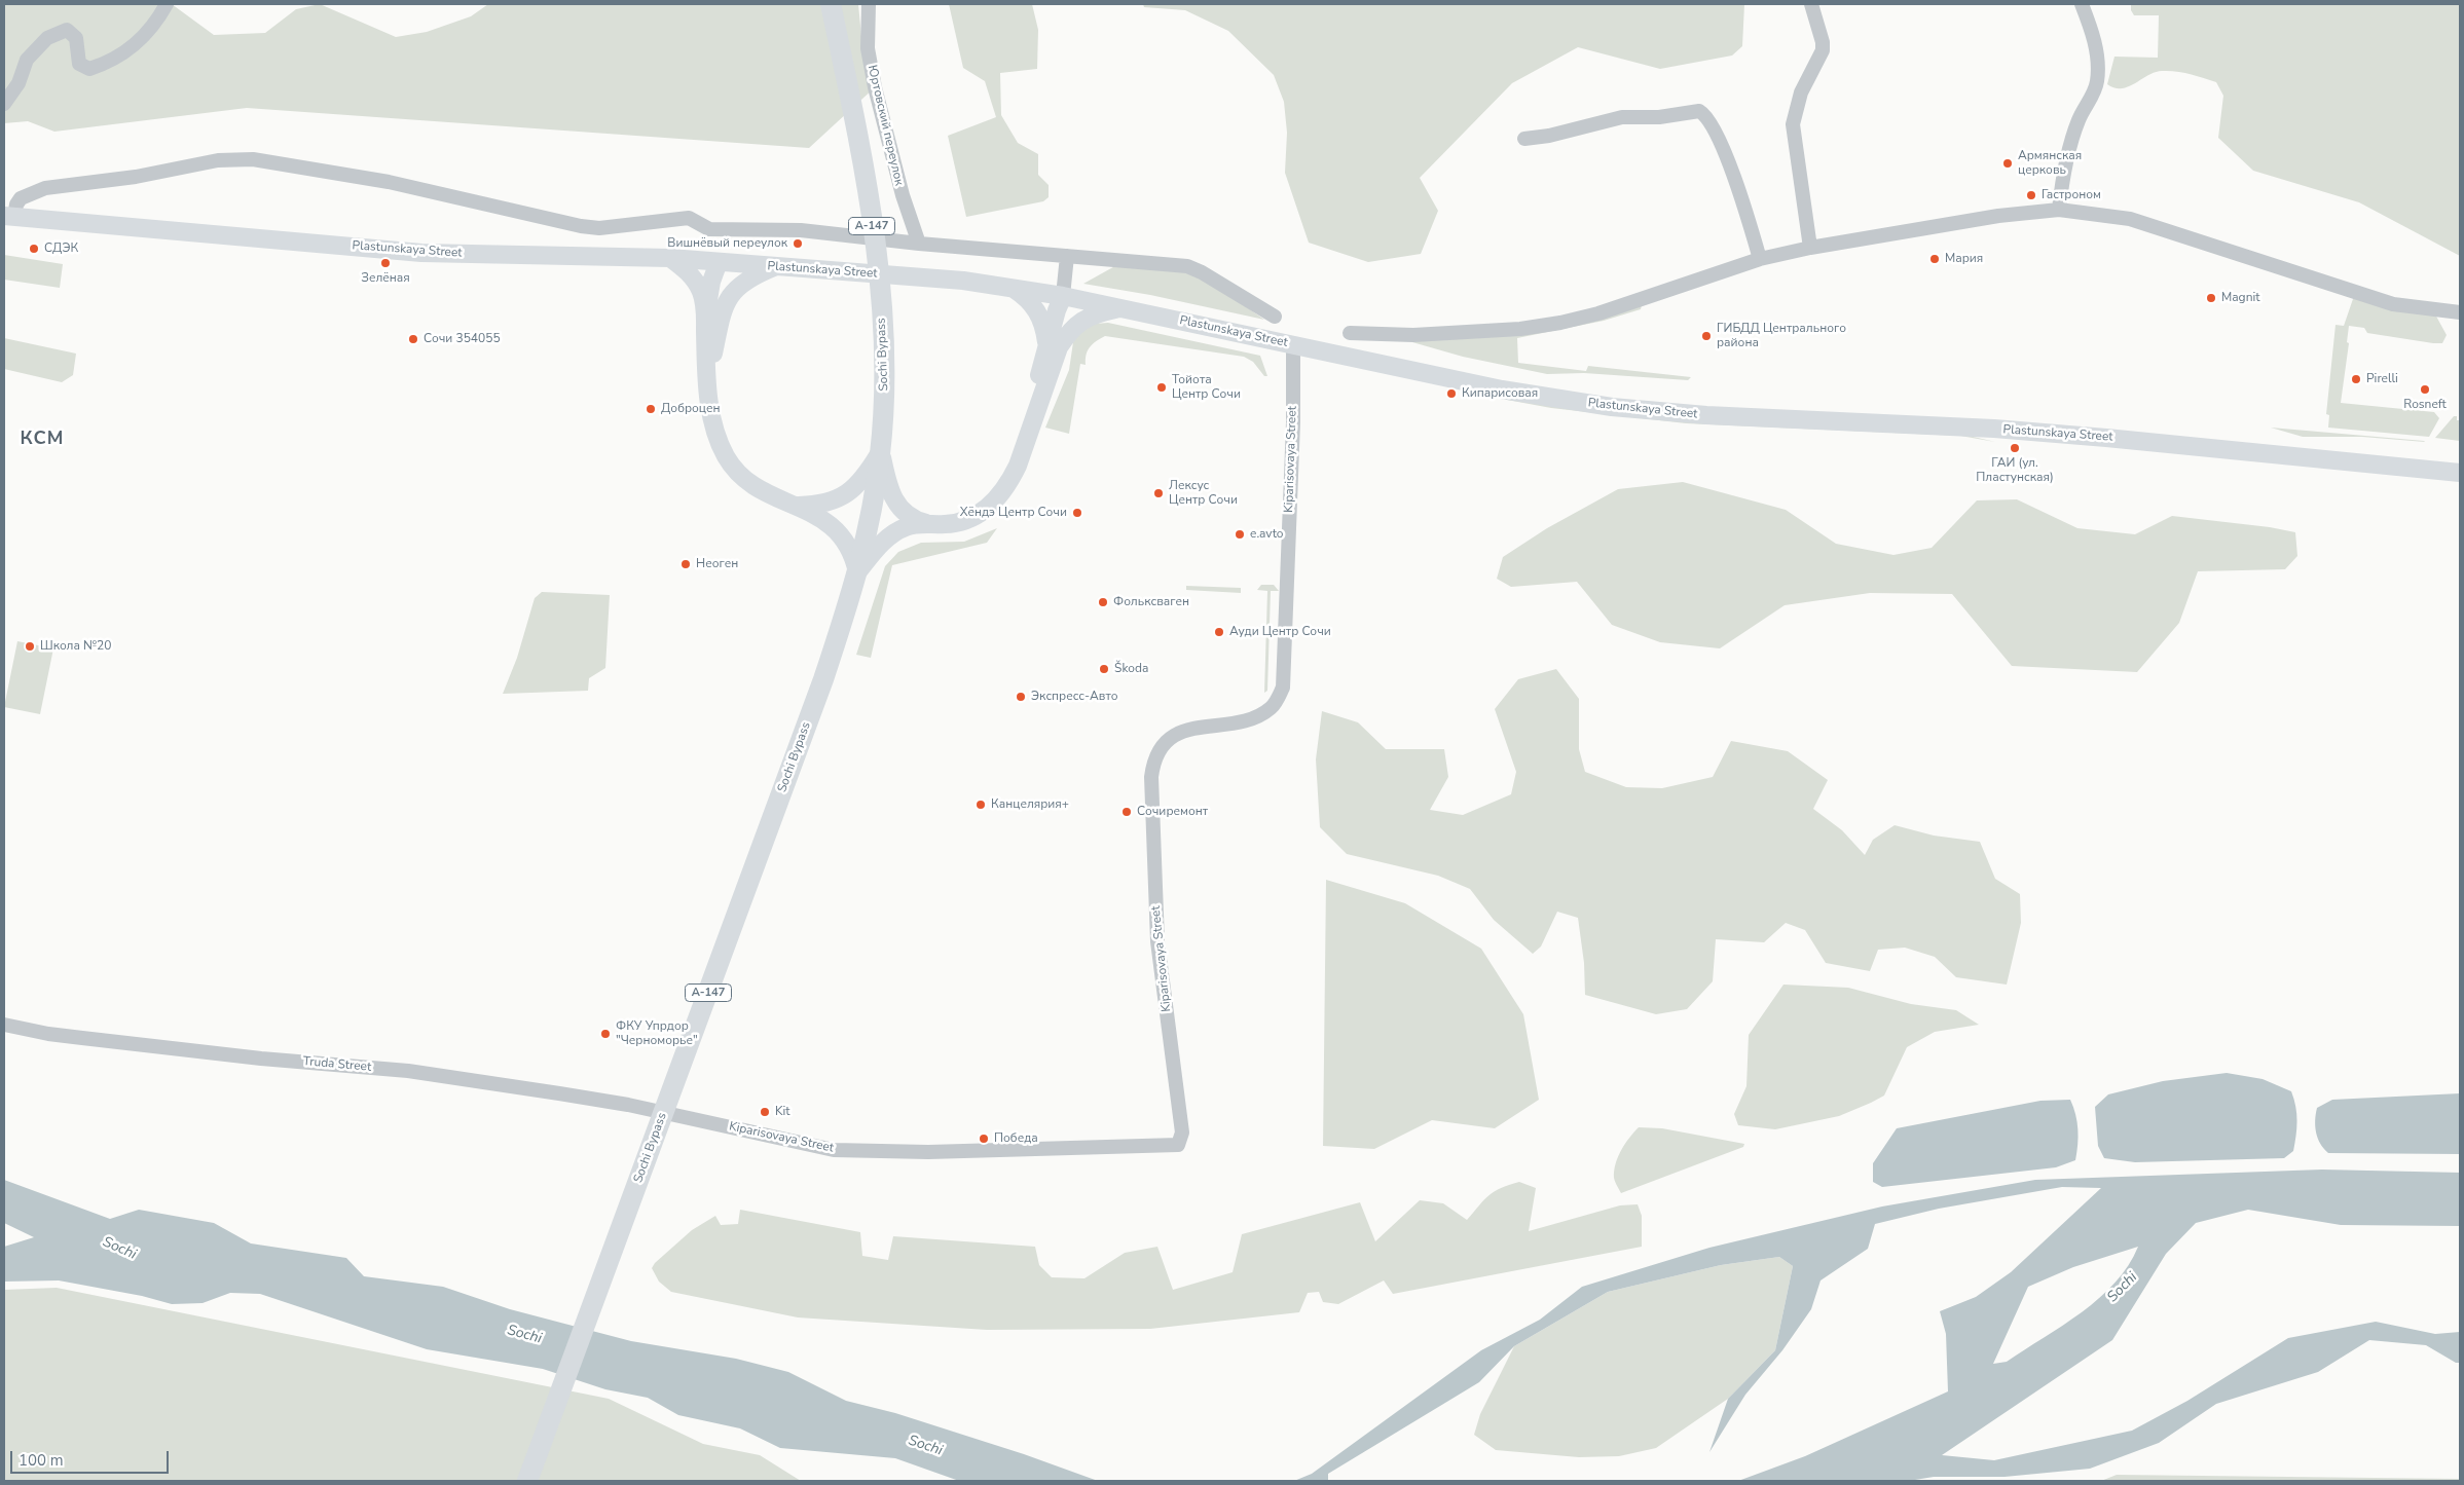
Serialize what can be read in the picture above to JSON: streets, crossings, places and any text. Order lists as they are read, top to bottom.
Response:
{
  "streets": {
    "highway": ["А-147", "Sochi Bypass"],
    "main road": ["Plastunskaya Street"],
    "street": ["Юртовский переулок", "Kiparisovaya Street", "Truda Street"]
  },
  "crossings": [
    ["А-147", "Plastunskaya Street"],
    ["А-147", "Sochi Bypass"],
    ["Plastunskaya Street", "Kiparisovaya Street"],
    ["Kiparisovaya Street", "Truda Street"]
  ],
  "districts": ["КСМ"],
  "water": ["Sochi"],
  "places": [
    "Армянская церковь",
    "Гастроном",
    "Вишнёвый переулок",
    "СДЭК",
    "Мария",
    "Зелёная",
    "Magnit",
    "ГИБДД Центрального района",
    "Сочи 354055",
    "Pirelli",
    "Тойота Центр Сочи",
    "Rosneft",
    "Кипарисовая",
    "Доброцен",
    "ГАИ (ул. Пластунская)",
    "Лексус Центр Сочи",
    "Хёндэ Центр Сочи",
    "e.avto",
    "Неоген",
    "Фольксваген",
    "Ауди Центр Сочи",
    "Школа №20",
    "Škoda",
    "Экспресс-Авто",
    "Канцелярия+",
    "Сочиремонт",
    "ФКУ Упрдор \"Черноморье\"",
    "Kit",
    "Победа"
  ],
  "scale_bar": "100 m"
}
